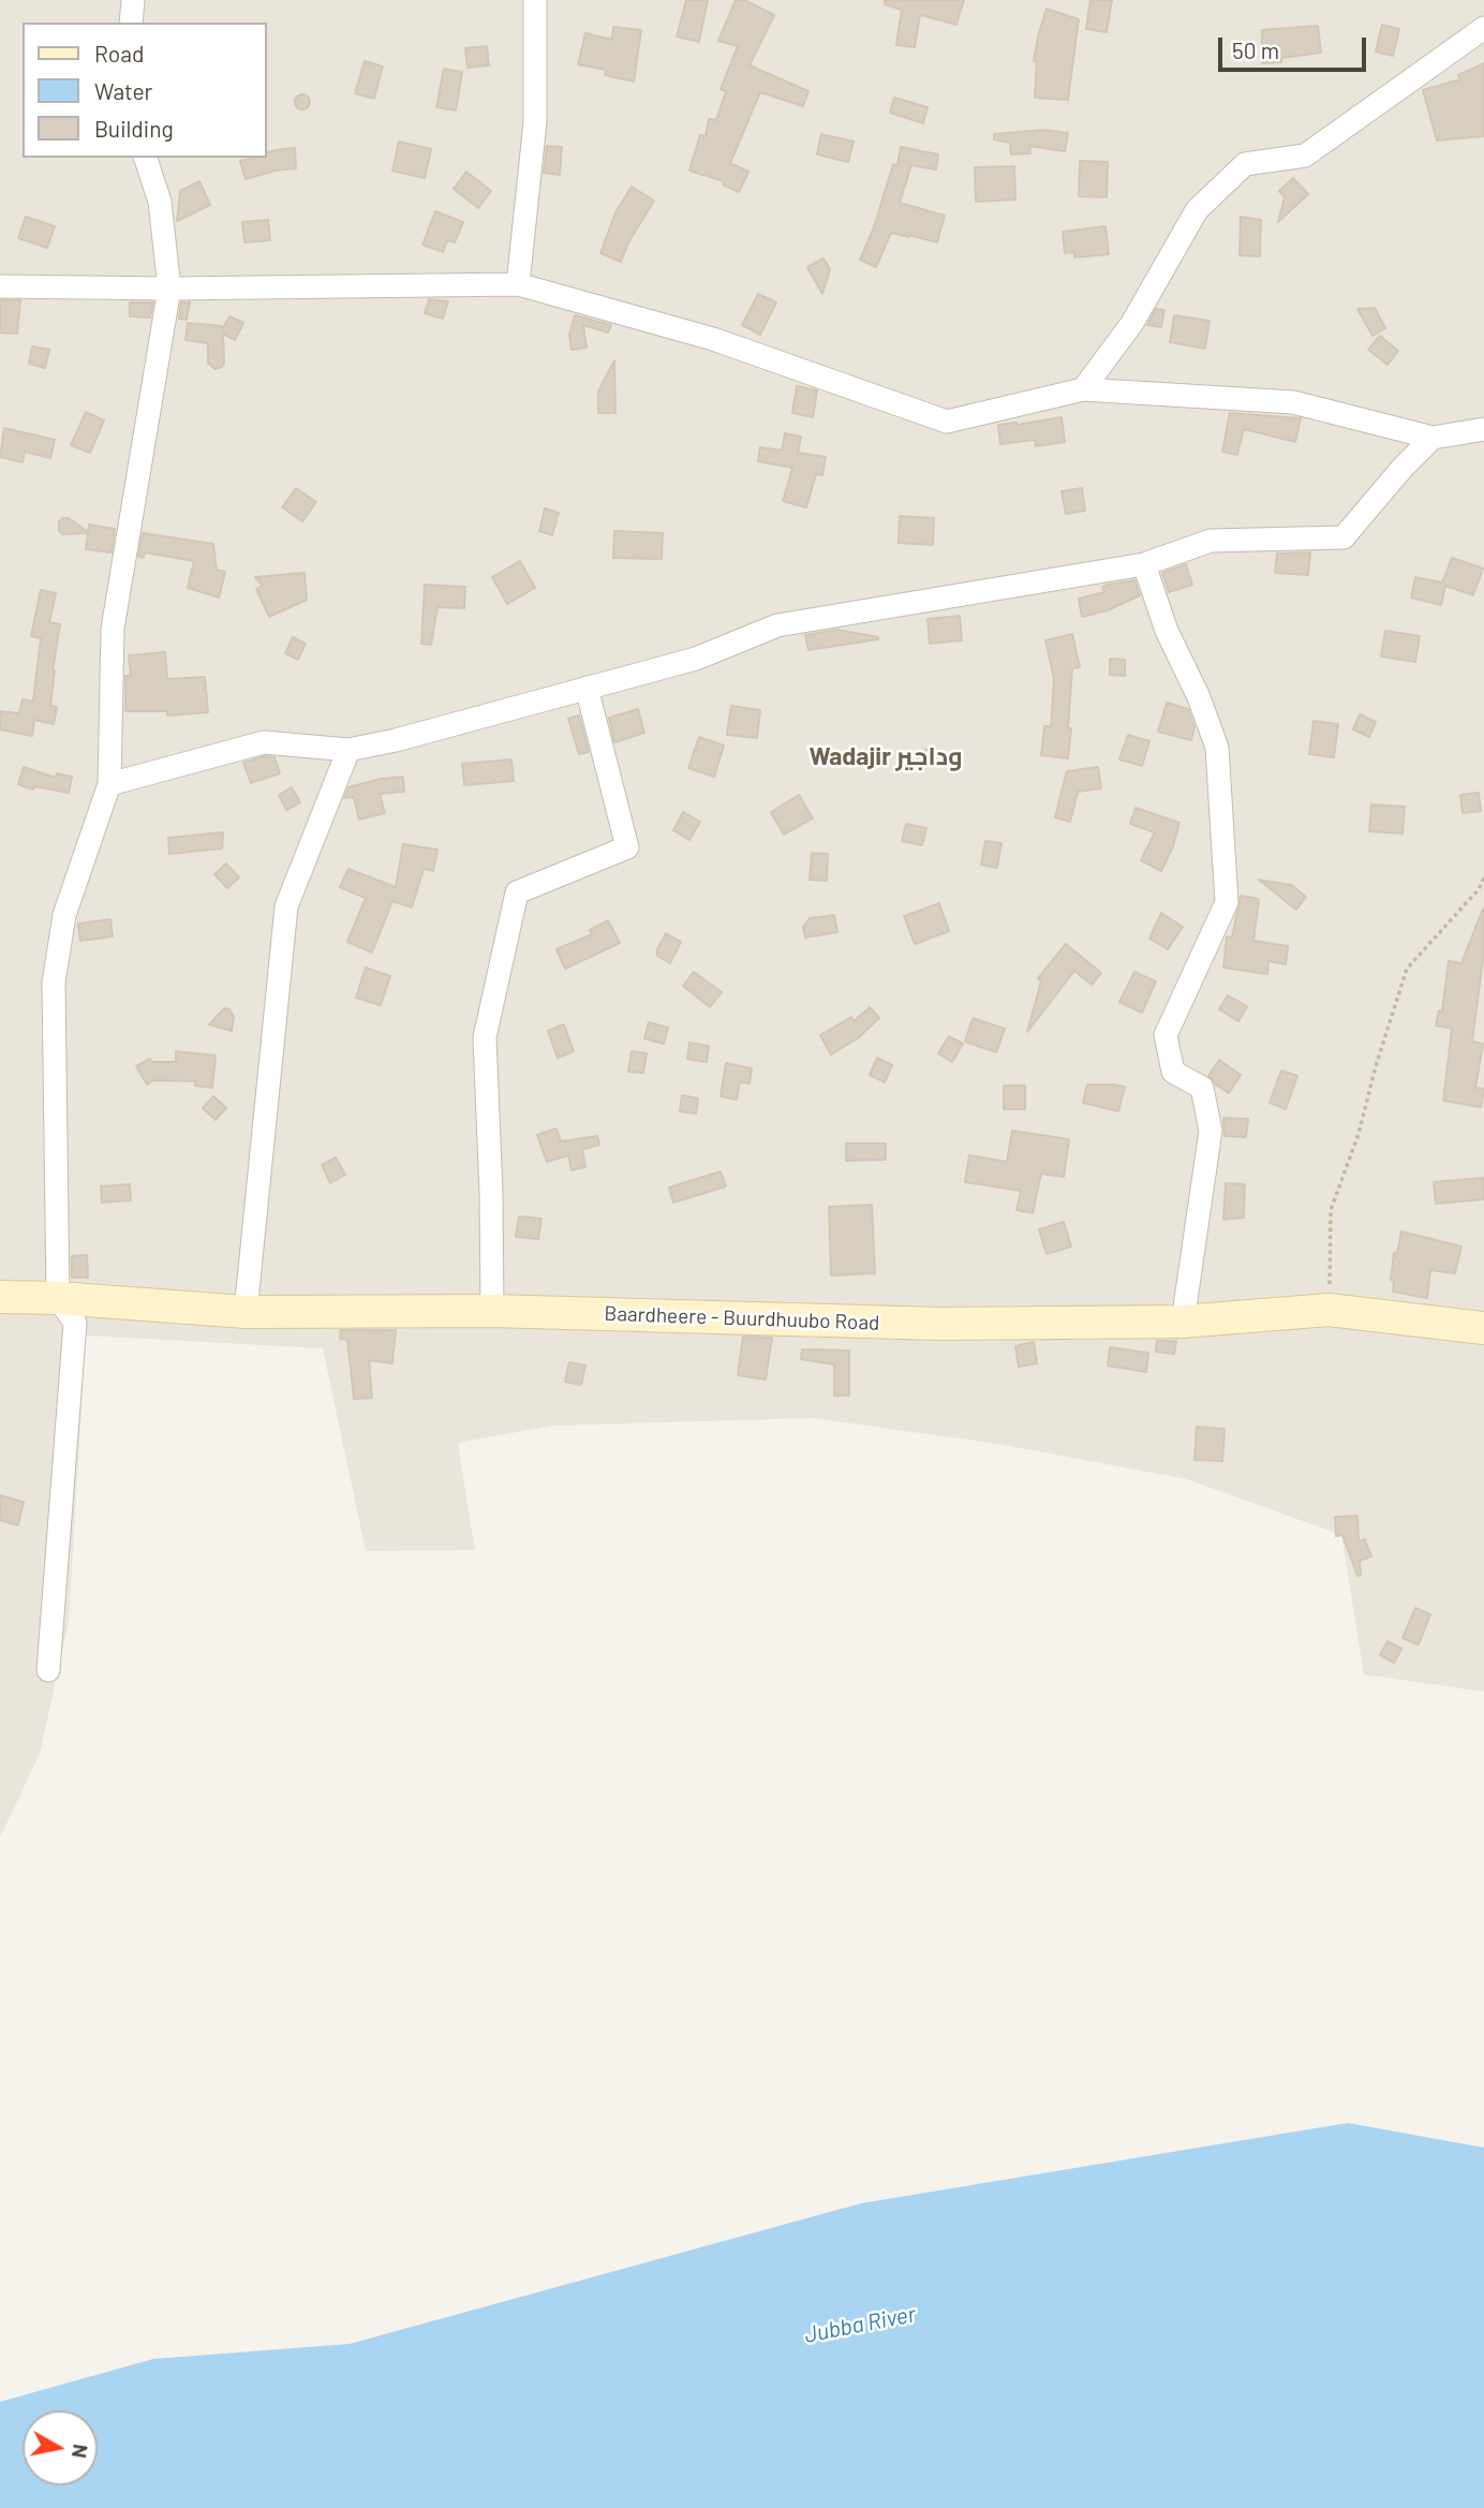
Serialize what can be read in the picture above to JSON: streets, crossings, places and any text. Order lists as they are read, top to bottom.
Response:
{
  "streets": {
    "main road": ["Baardheere - Buurdhuubo Road"]
  },
  "districts": ["Wadajir وداجير"],
  "water": ["Jubba River"],
  "legend": ["Road", "Water", "Building"],
  "scale_bar": "50 m",
  "north": "right"
}
